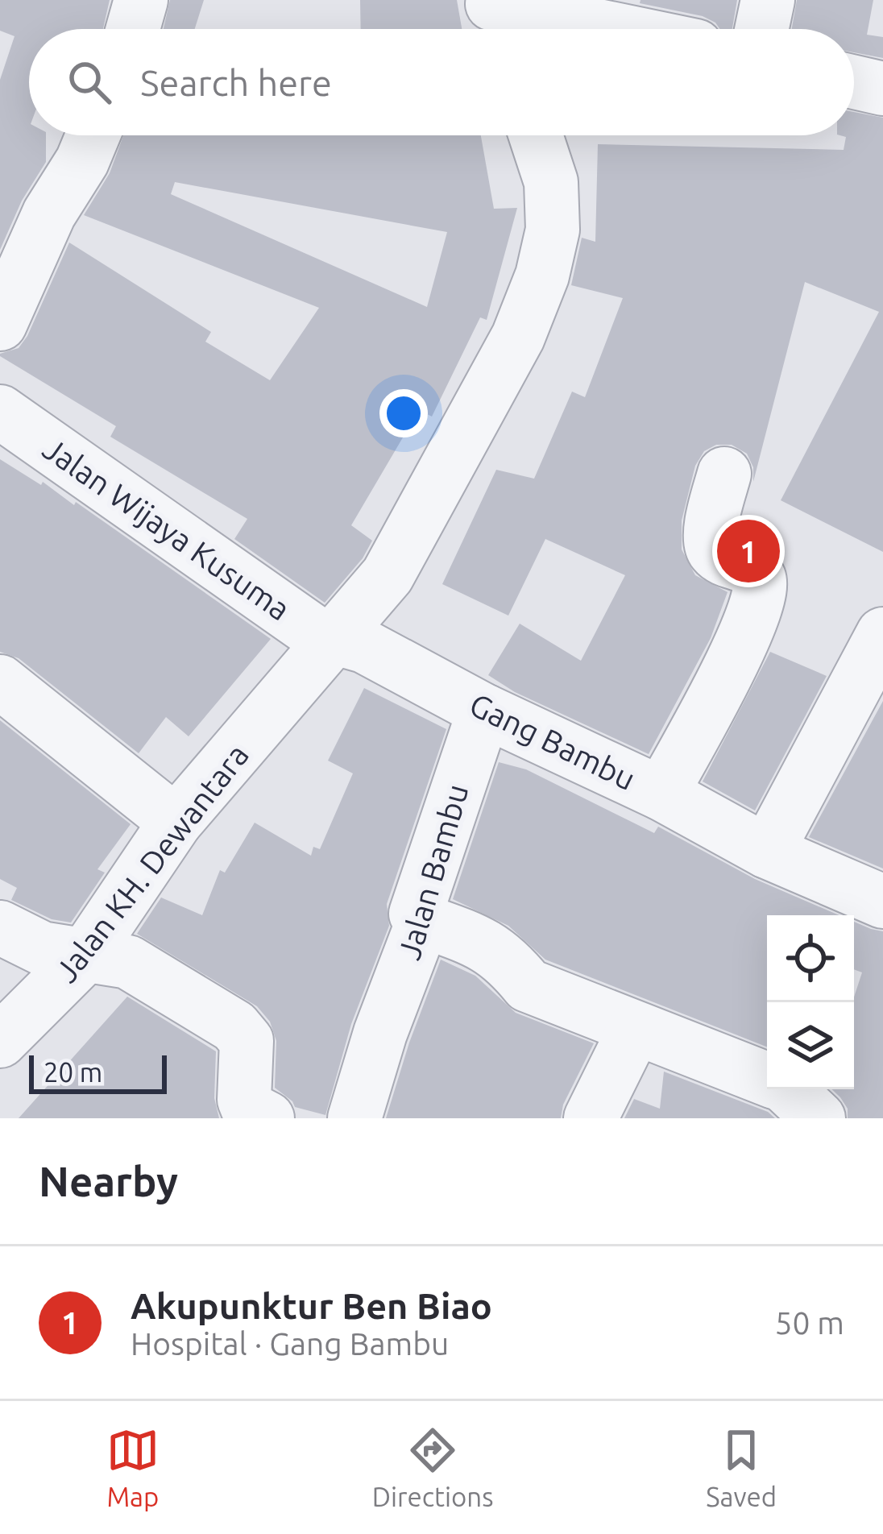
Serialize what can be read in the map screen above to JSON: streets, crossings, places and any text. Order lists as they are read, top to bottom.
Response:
{
  "streets": {
    "street": [
      "Jalan Wijaya Kusuma",
      "Gang Bambu",
      "Jalan KH. Dewantara",
      "Jalan Bambu"
    ]
  },
  "crossings": [
    ["Jalan Wijaya Kusuma", "Gang Bambu"],
    ["Jalan Wijaya Kusuma", "Jalan KH. Dewantara"],
    ["Gang Bambu", "Jalan KH. Dewantara"],
    ["Gang Bambu", "Jalan Bambu"]
  ],
  "scale_bar": "20 m",
  "page": {
    "search": "Search here",
    "pins": "1",
    "scale": "20 m",
    "heading": "Nearby",
    "list": [
      {
        "mark": "1",
        "name": "Akupunktur Ben Biao",
        "note": "Hospital · Gang Bambu",
        "value": "50 m"
      }
    ],
    "nav": ["Map", "Directions", "Saved"]
  }
}
